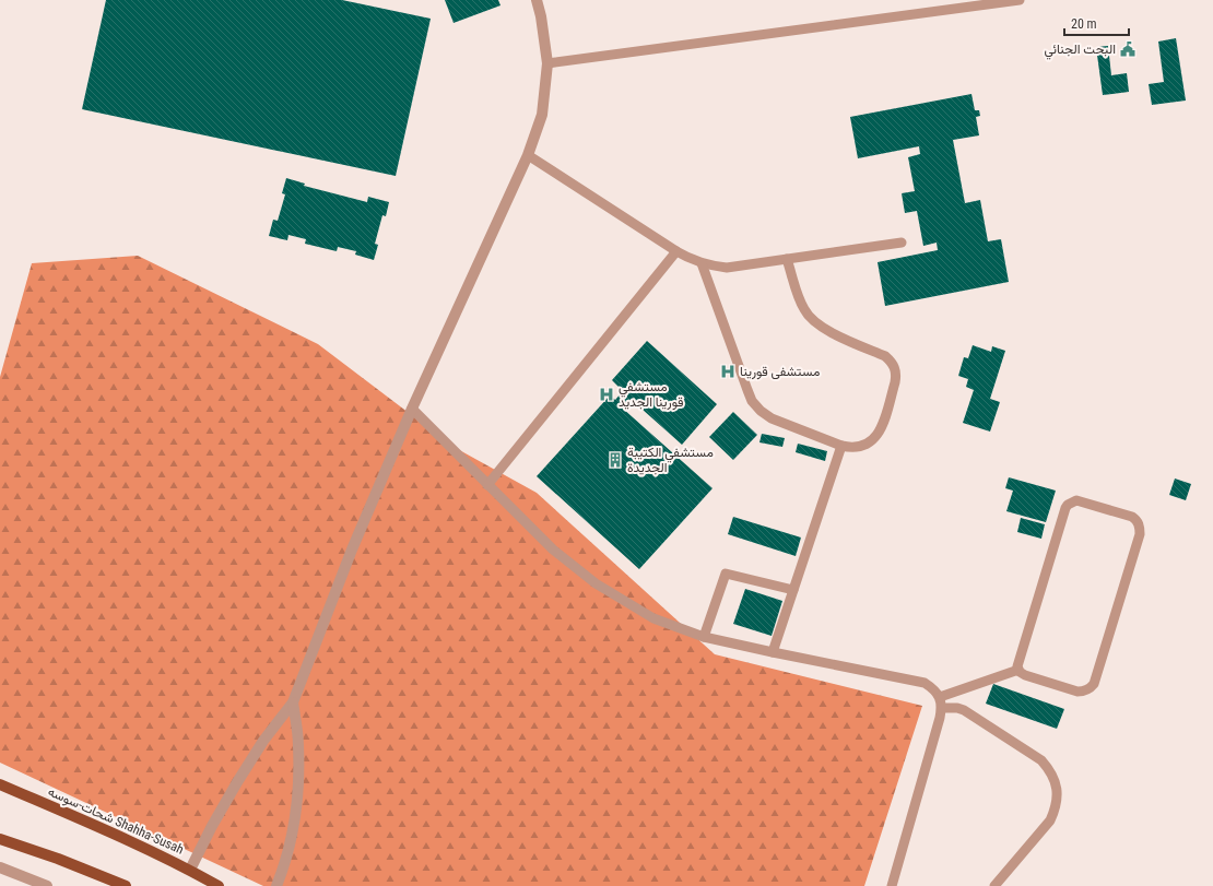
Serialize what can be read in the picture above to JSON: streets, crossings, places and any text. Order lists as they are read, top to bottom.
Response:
{
  "streets": {
    "main road": ["شحات-سوسه Shahha-Susah"]
  },
  "places": {
    "public building": ["البحت الجنائي"],
    "hospital": ["مستشفى قورينا", "مستشفي قورينا الجديد"],
    "building": ["مستشفي الكتيبة الجديدة"]
  },
  "scale_bar": "20 m"
}
